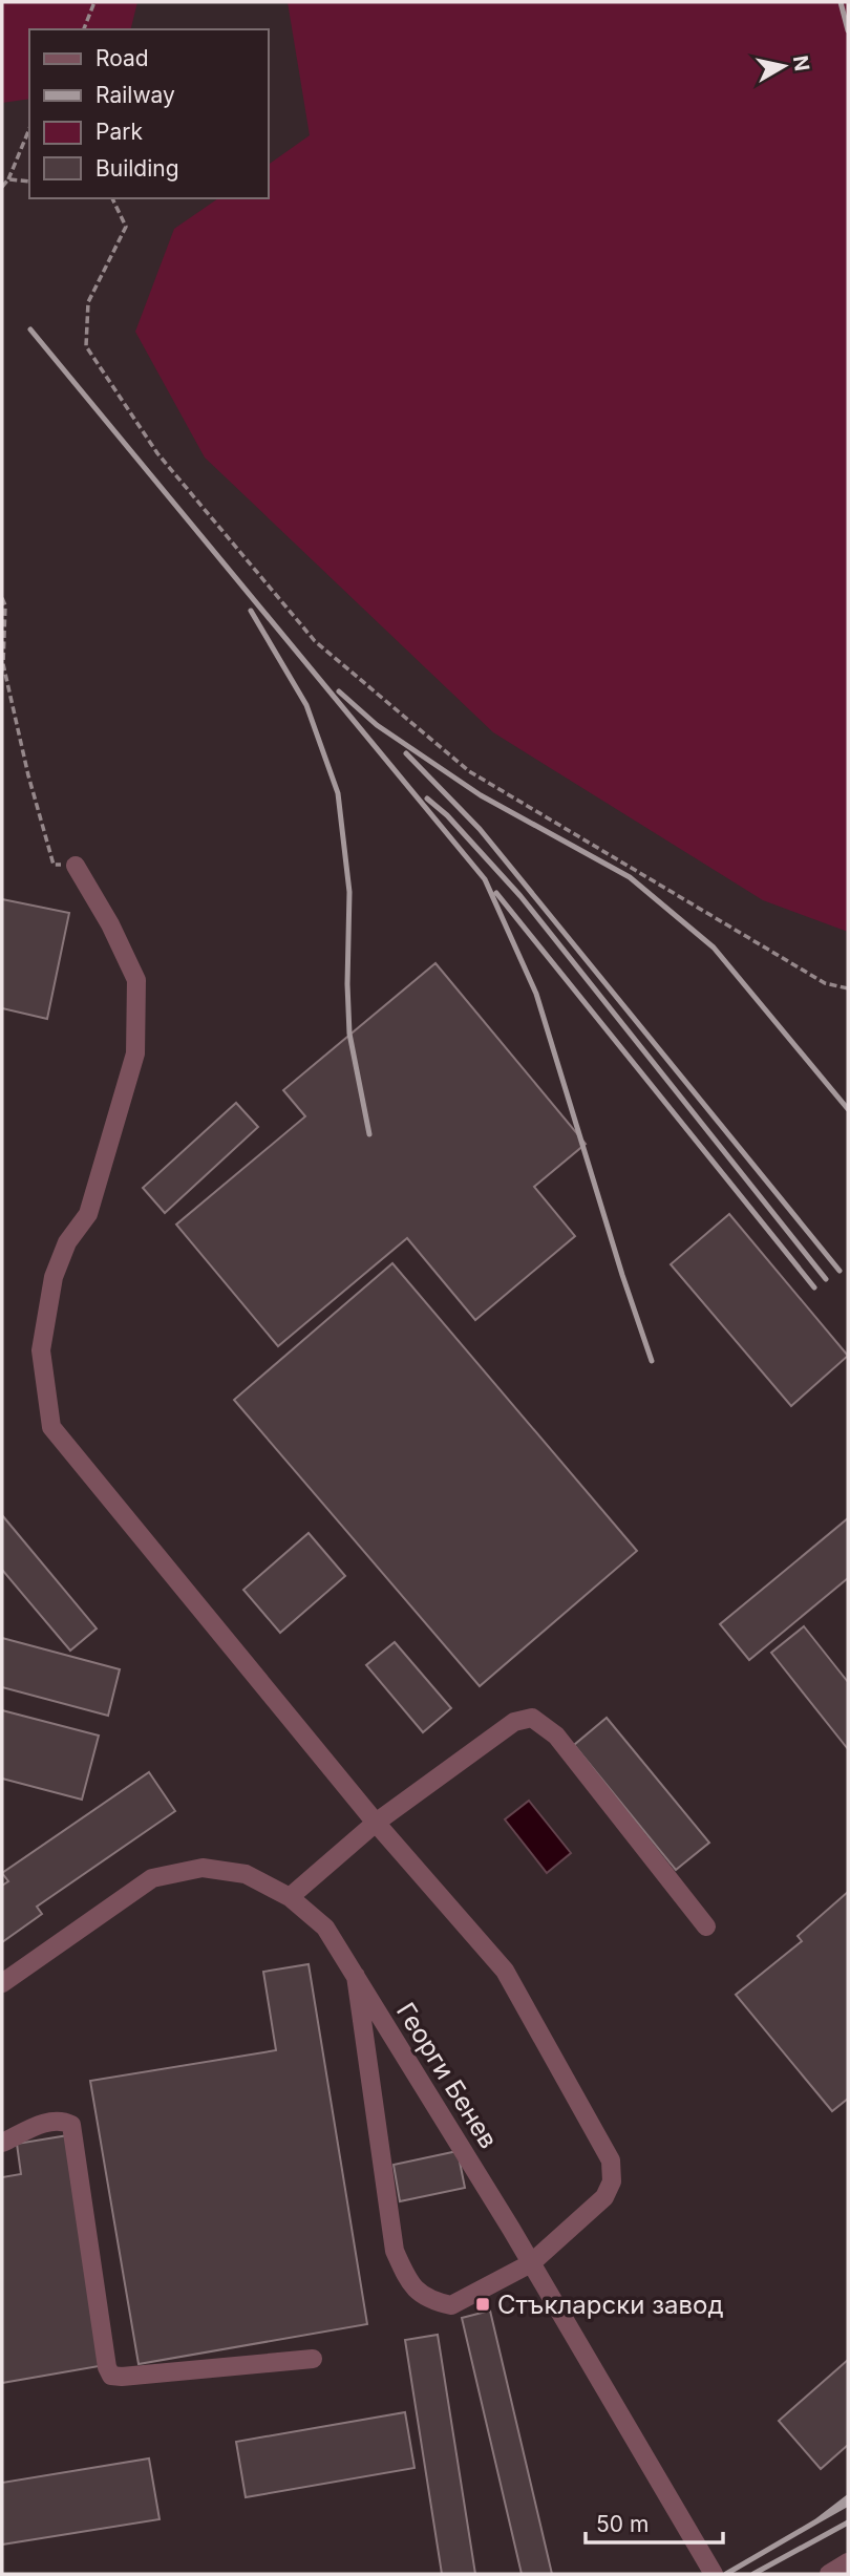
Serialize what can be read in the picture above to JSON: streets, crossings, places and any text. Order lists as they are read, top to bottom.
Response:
{
  "streets": {
    "street": ["Георги Бенев"]
  },
  "places": {
    "transit": ["Стъкларски завод"]
  },
  "legend": [
    "Road",
    "Railway",
    "Park",
    "Building"
  ],
  "scale_bar": "50 m",
  "north": "right"
}
